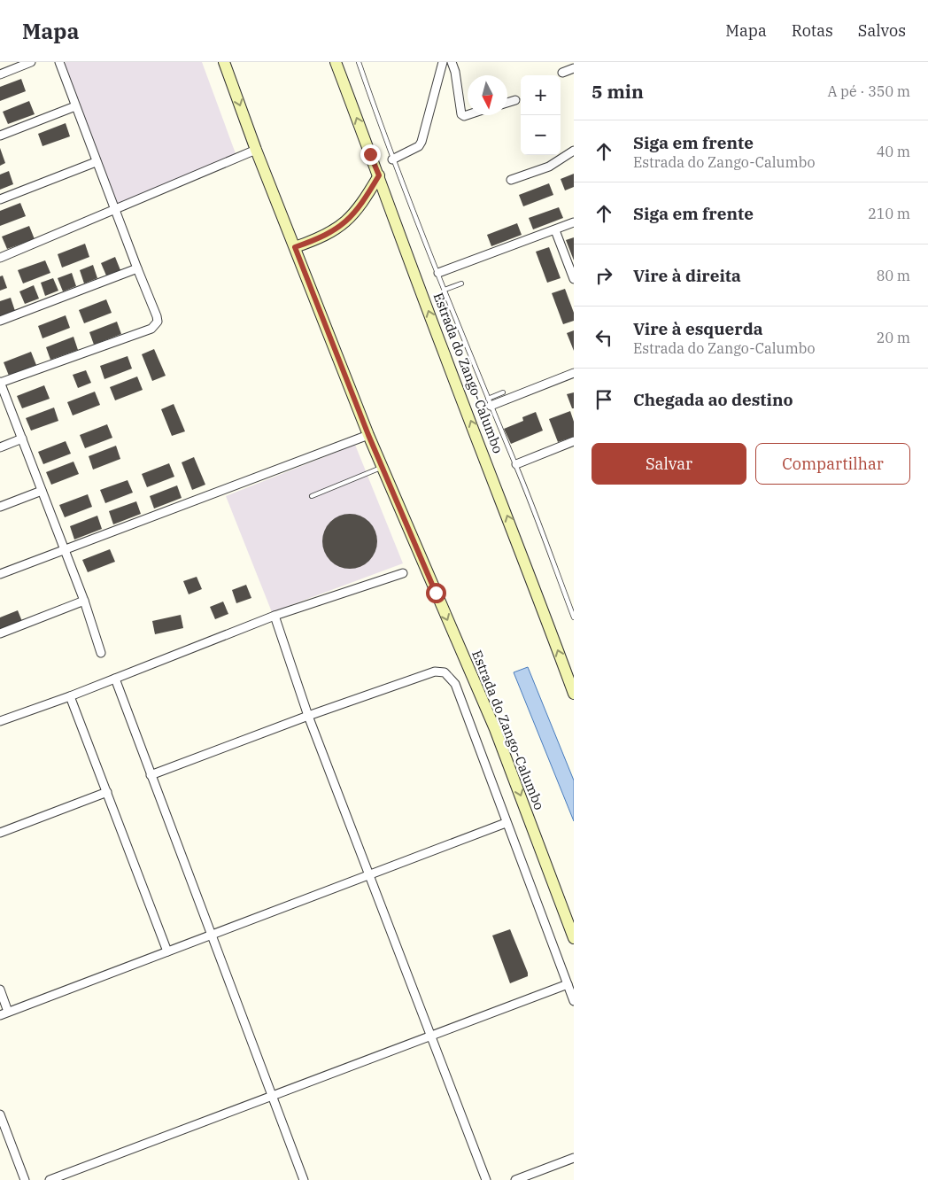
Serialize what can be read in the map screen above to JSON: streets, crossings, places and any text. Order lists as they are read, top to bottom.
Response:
{
  "streets": {
    "main road": ["Estrada do Zango-Calumbo"]
  },
  "north": "bottom",
  "page": {
    "header": "Mapa",
    "nav": ["Mapa", "Rotas", "Salvos"],
    "heading": ["5 min", "A pé · 350 m"],
    "map_buttons": ["+", "−"],
    "list": [
      ["Siga em frente", "Estrada do Zango-Calumbo", "40 m"],
      ["Siga em frente", "210 m"],
      ["Vire à direita", "80 m"],
      ["Vire à esquerda", "Estrada do Zango-Calumbo", "20 m"],
      "Chegada ao destino"
    ],
    "buttons": ["Salvar", "Compartilhar"]
  }
}
